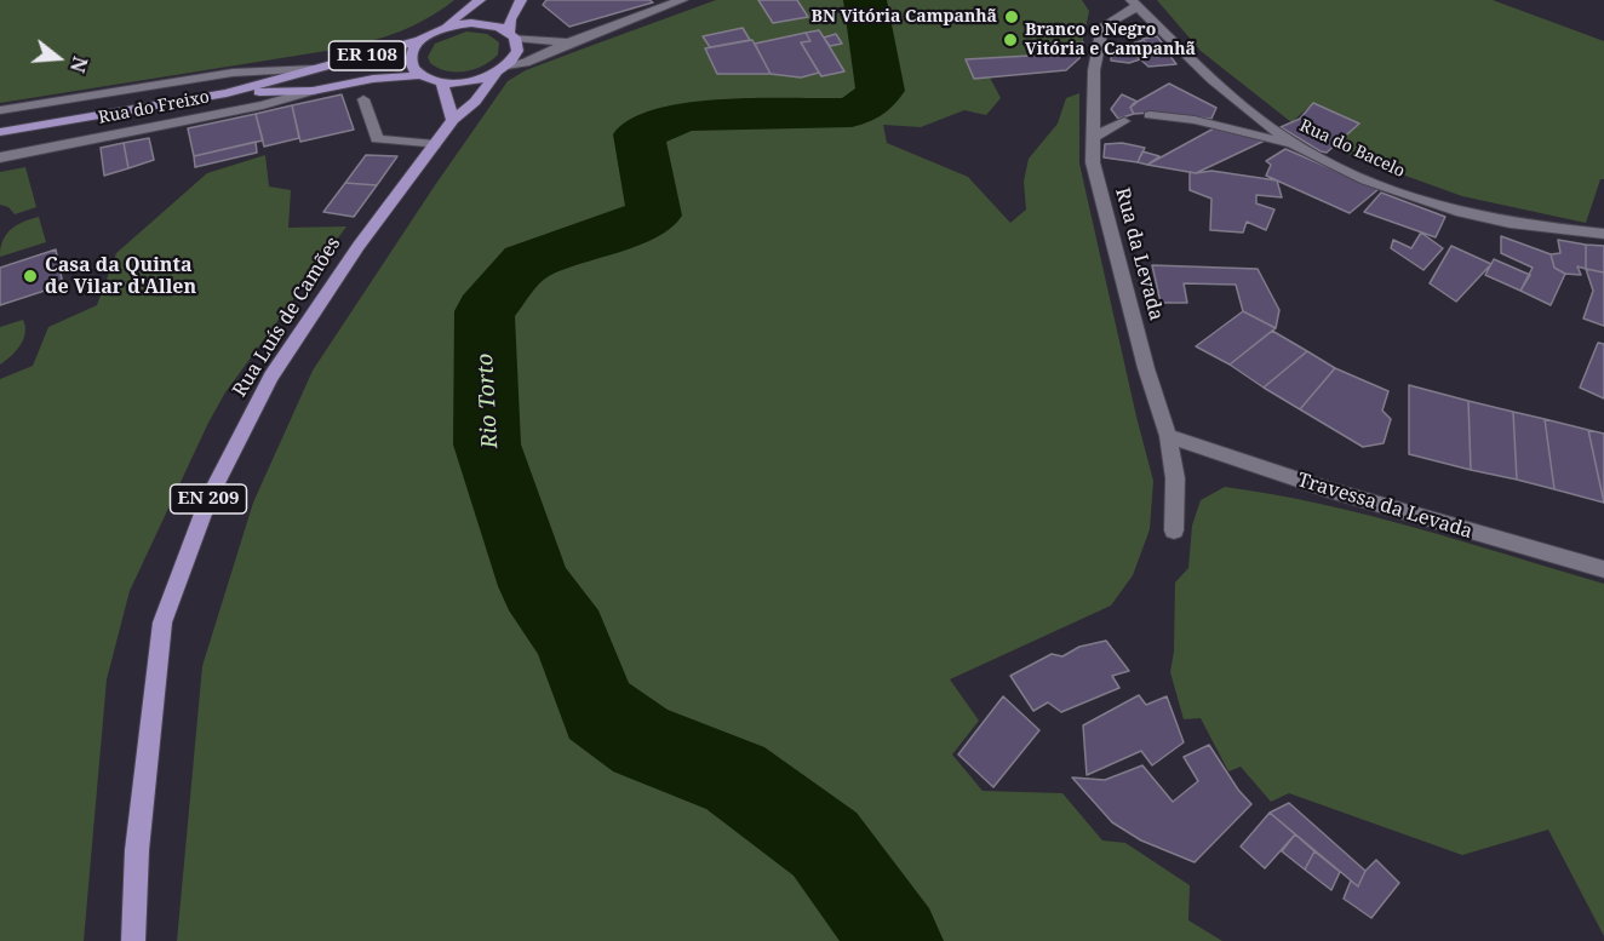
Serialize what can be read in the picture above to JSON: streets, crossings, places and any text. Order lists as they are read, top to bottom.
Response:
{
  "streets": {
    "main road": [
      "ER 108",
      "Rua do Freixo",
      "Rua Luís de Camões",
      "EN 209"
    ],
    "street": ["Rua do Bacelo", "Rua da Levada", "Travessa da Levada"]
  },
  "crossings": [
    ["ER 108", "Rua do Freixo"],
    ["ER 108", "Rua Luís de Camões"],
    ["Rua do Bacelo", "Rua da Levada"],
    ["Rua da Levada", "Travessa da Levada"]
  ],
  "water": ["Rio Torto"],
  "places": ["BN Vitória Campanhã", "Branco e Negro Vitória e Campanhã", "Casa da Quinta de Vilar d'Allen"],
  "north": "right"
}
